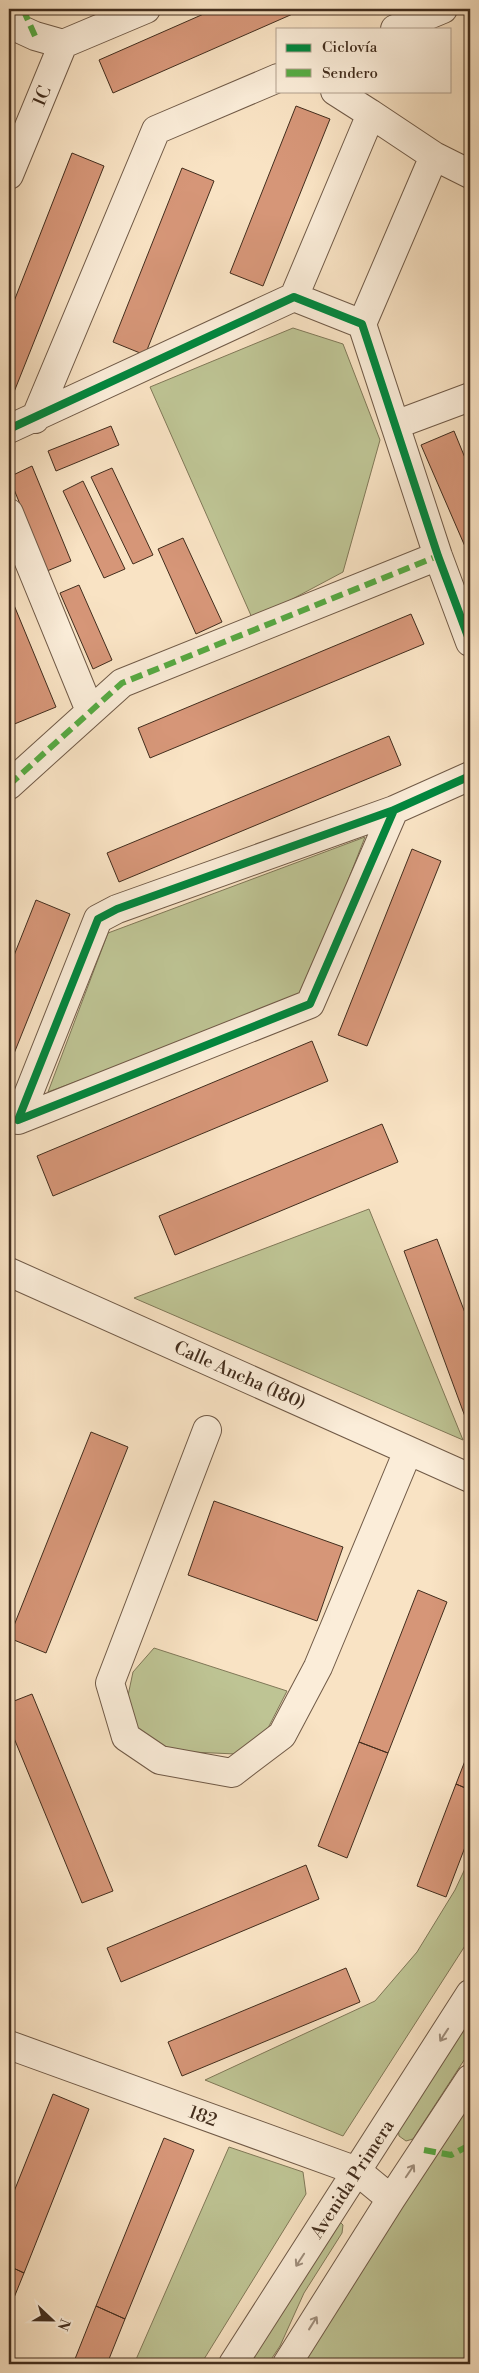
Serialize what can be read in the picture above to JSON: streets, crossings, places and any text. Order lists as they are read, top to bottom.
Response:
{
  "streets": {
    "street": [
      "1C",
      "Calle Ancha (180)",
      "182",
      "Avenida Primera"
    ]
  },
  "crossings": [
    ["182", "Avenida Primera"]
  ],
  "legend": ["Ciclovía", "Sendero"],
  "north": "right"
}
